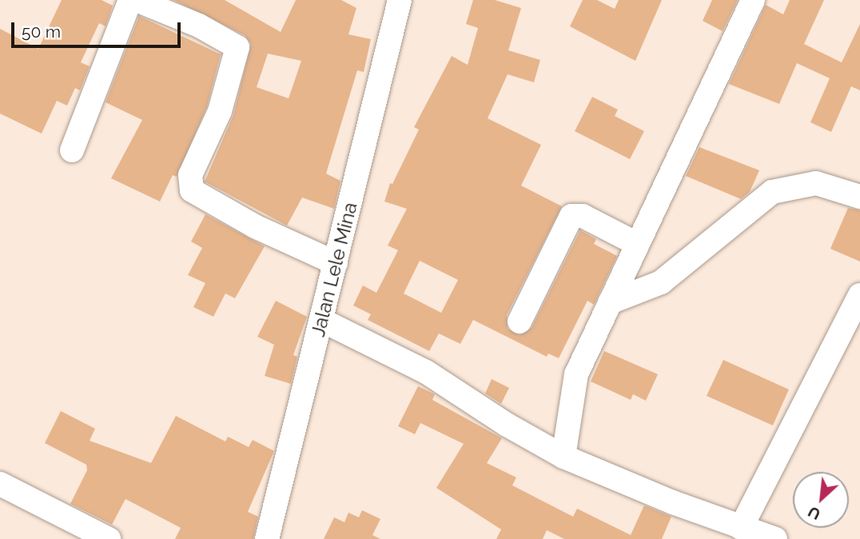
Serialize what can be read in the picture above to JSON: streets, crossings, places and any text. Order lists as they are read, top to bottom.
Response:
{
  "streets": {
    "street": ["Jalan Lele Mina"]
  },
  "scale_bar": "50 m",
  "north": "bottom left"
}
